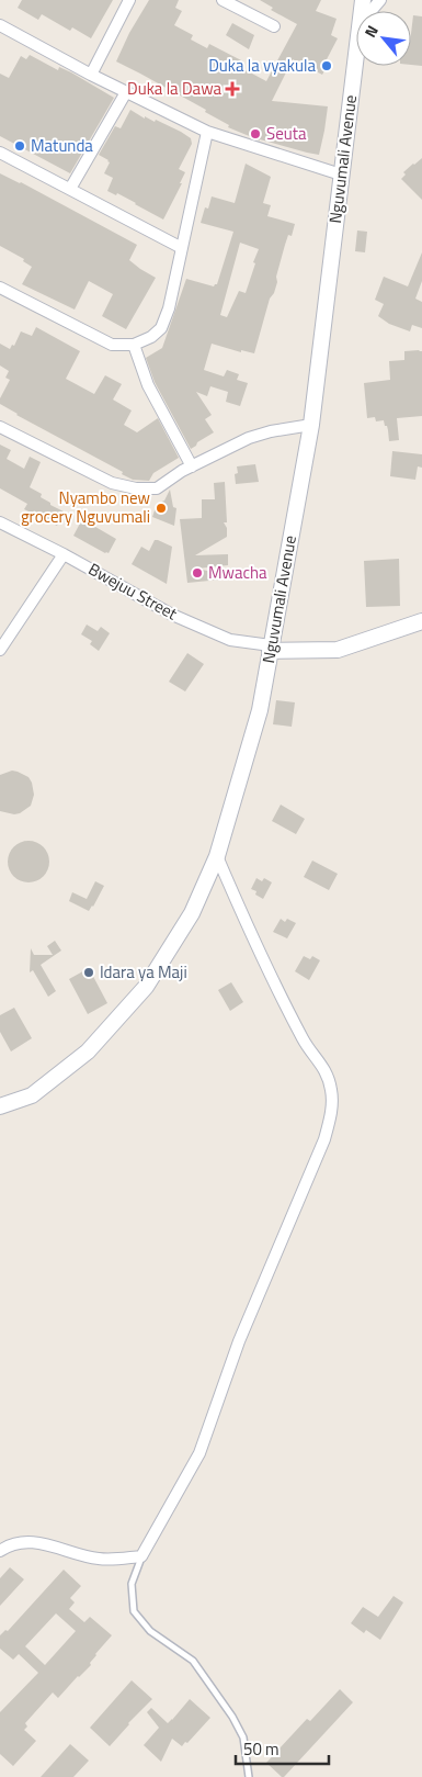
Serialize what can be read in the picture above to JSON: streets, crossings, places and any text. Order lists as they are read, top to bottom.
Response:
{
  "streets": {
    "street": ["Nguvumali Avenue", "Bwejuu Street"]
  },
  "crossings": [
    ["Nguvumali Avenue", "Bwejuu Street"]
  ],
  "places": {
    "other": [
      "Duka la vyakula",
      "Seuta",
      "Matunda",
      "Nyambo new grocery Nguvumali",
      "Mwacha",
      "Idara ya Maji"
    ],
    "health": ["Duka la Dawa"]
  },
  "scale_bar": "50 m",
  "north": "top left"
}
